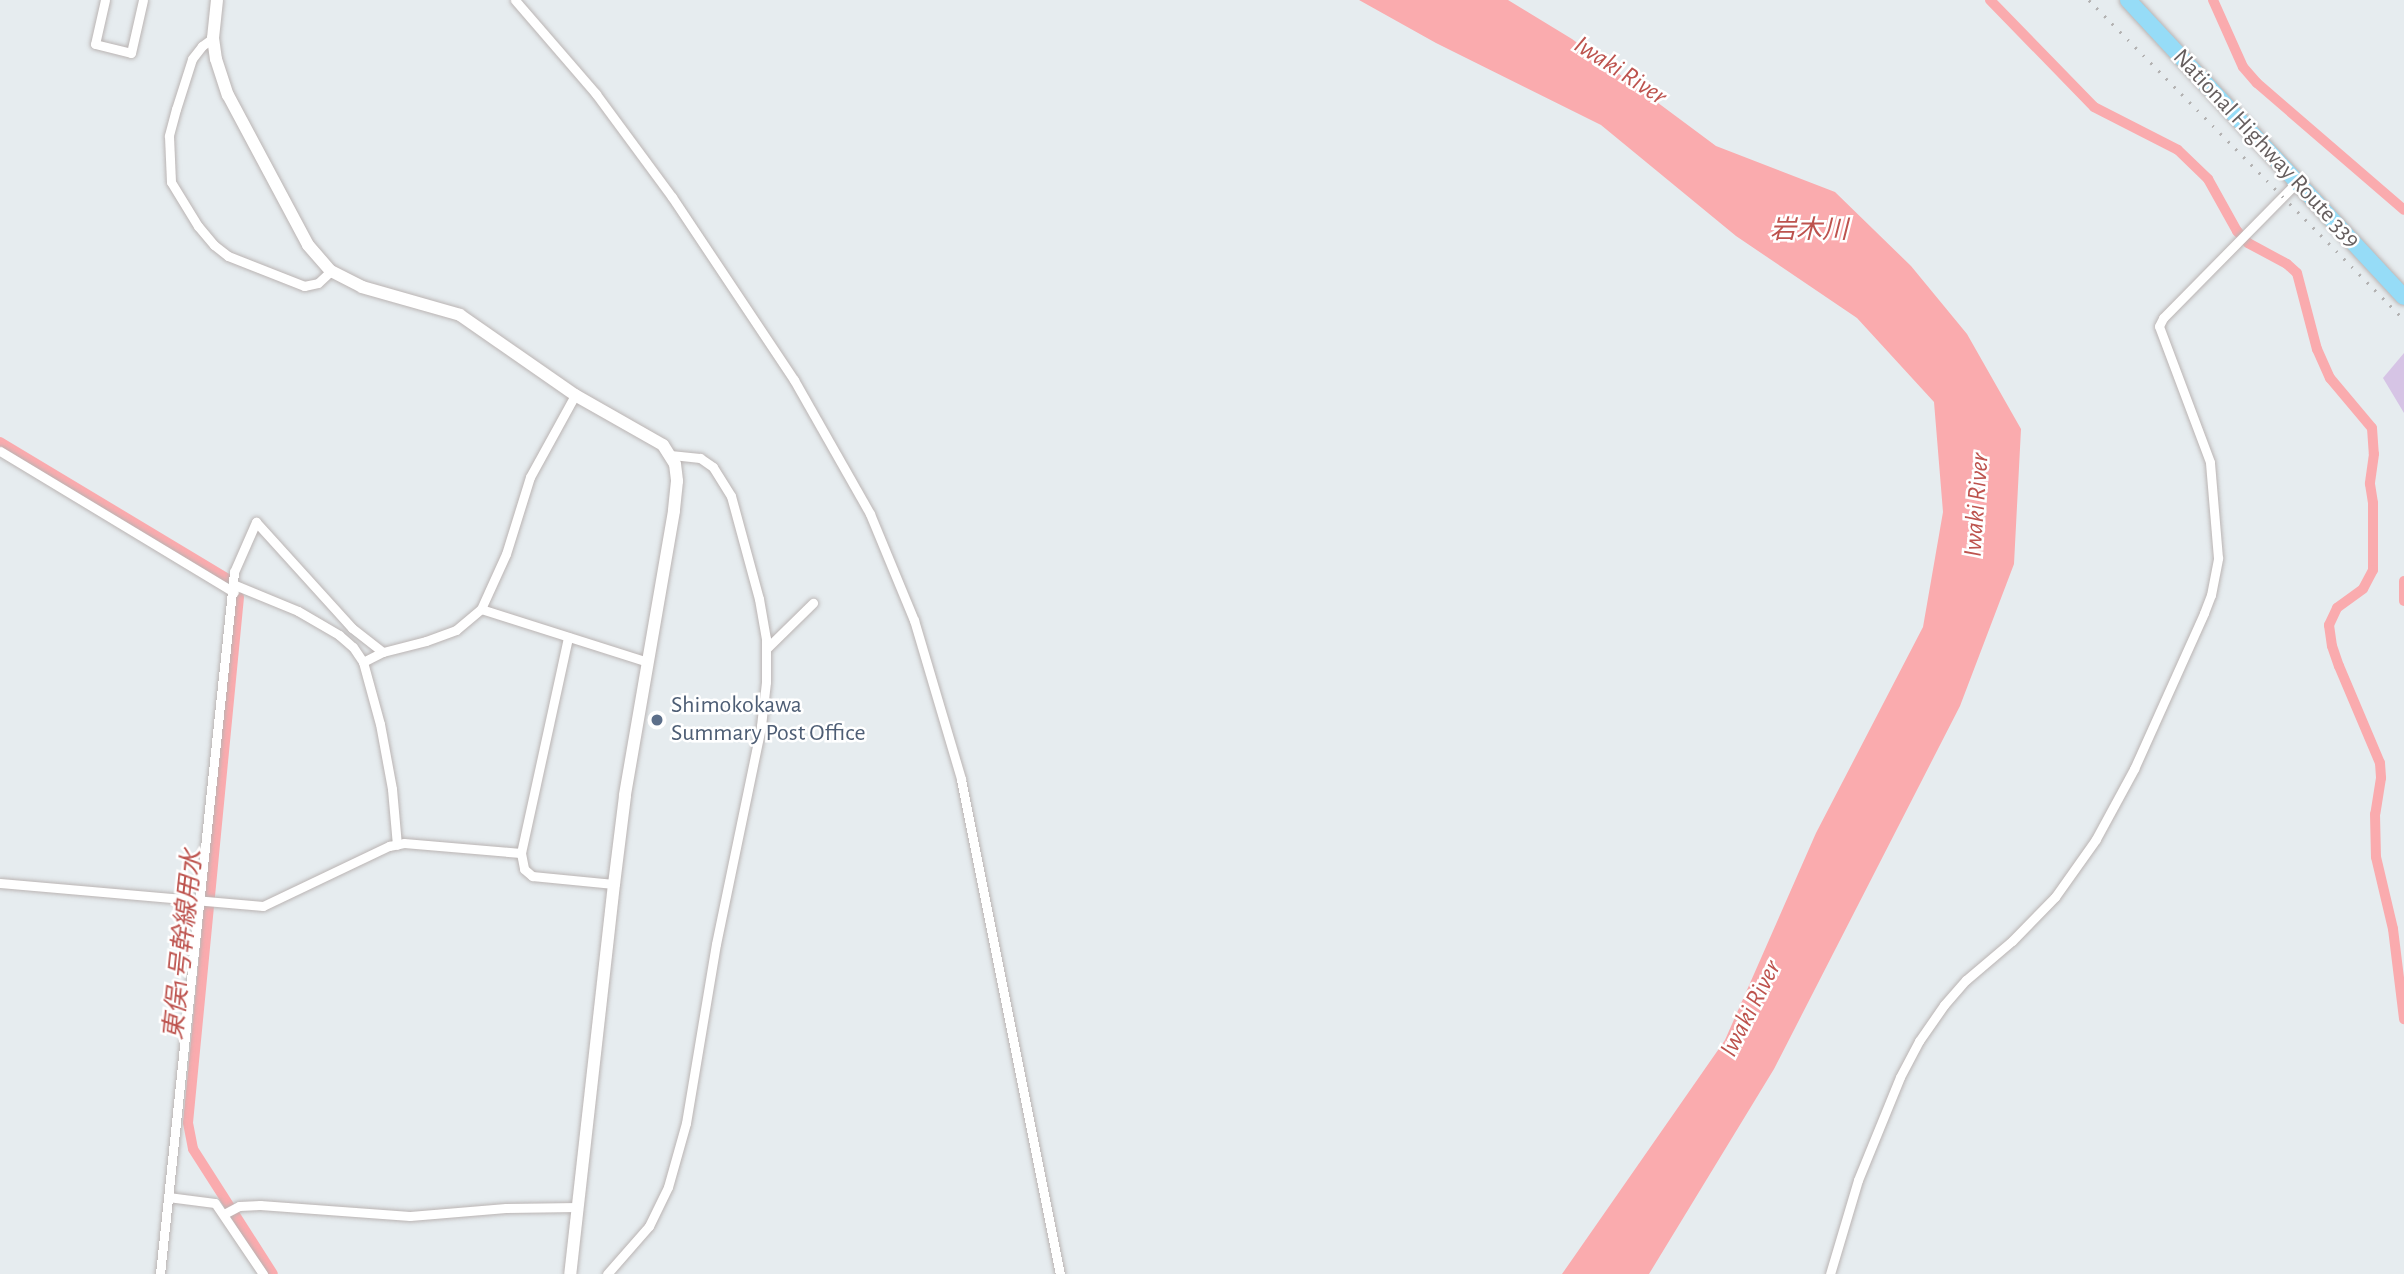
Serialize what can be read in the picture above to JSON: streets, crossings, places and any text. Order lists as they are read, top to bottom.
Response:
{
  "streets": {
    "highway": ["National Highway Route 339"]
  },
  "water": ["Iwaki River", "岩木川", "東俣1号幹線用水"],
  "places": ["Shimokokawa Summary Post Office"]
}
